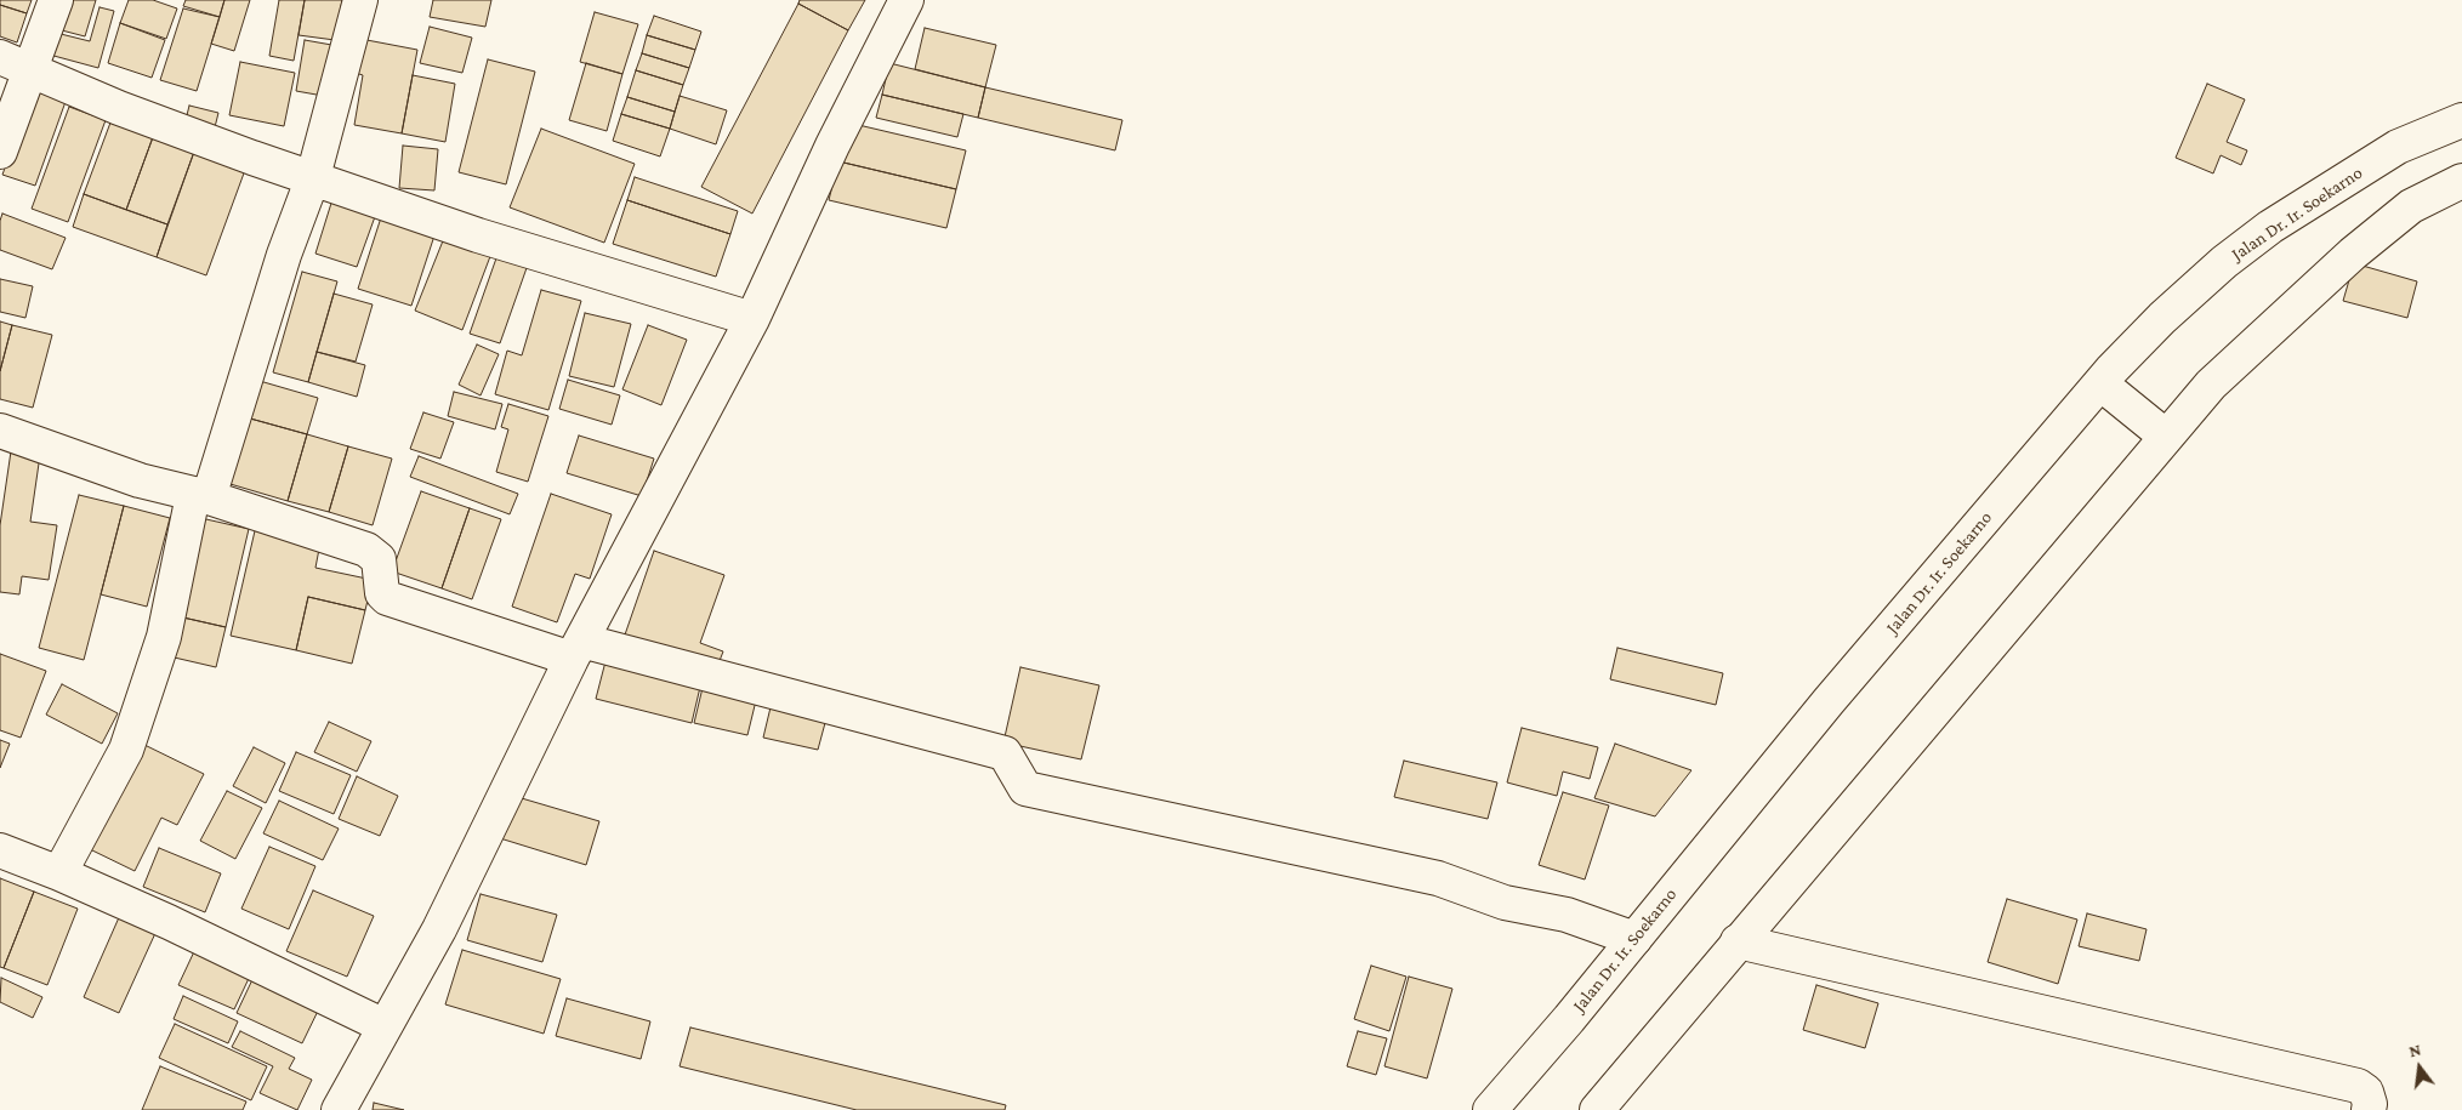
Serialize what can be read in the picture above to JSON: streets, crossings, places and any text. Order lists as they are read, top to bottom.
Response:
{
  "streets": {
    "street": ["Jalan Dr. Ir. Soekarno"]
  },
  "north": "top"
}
